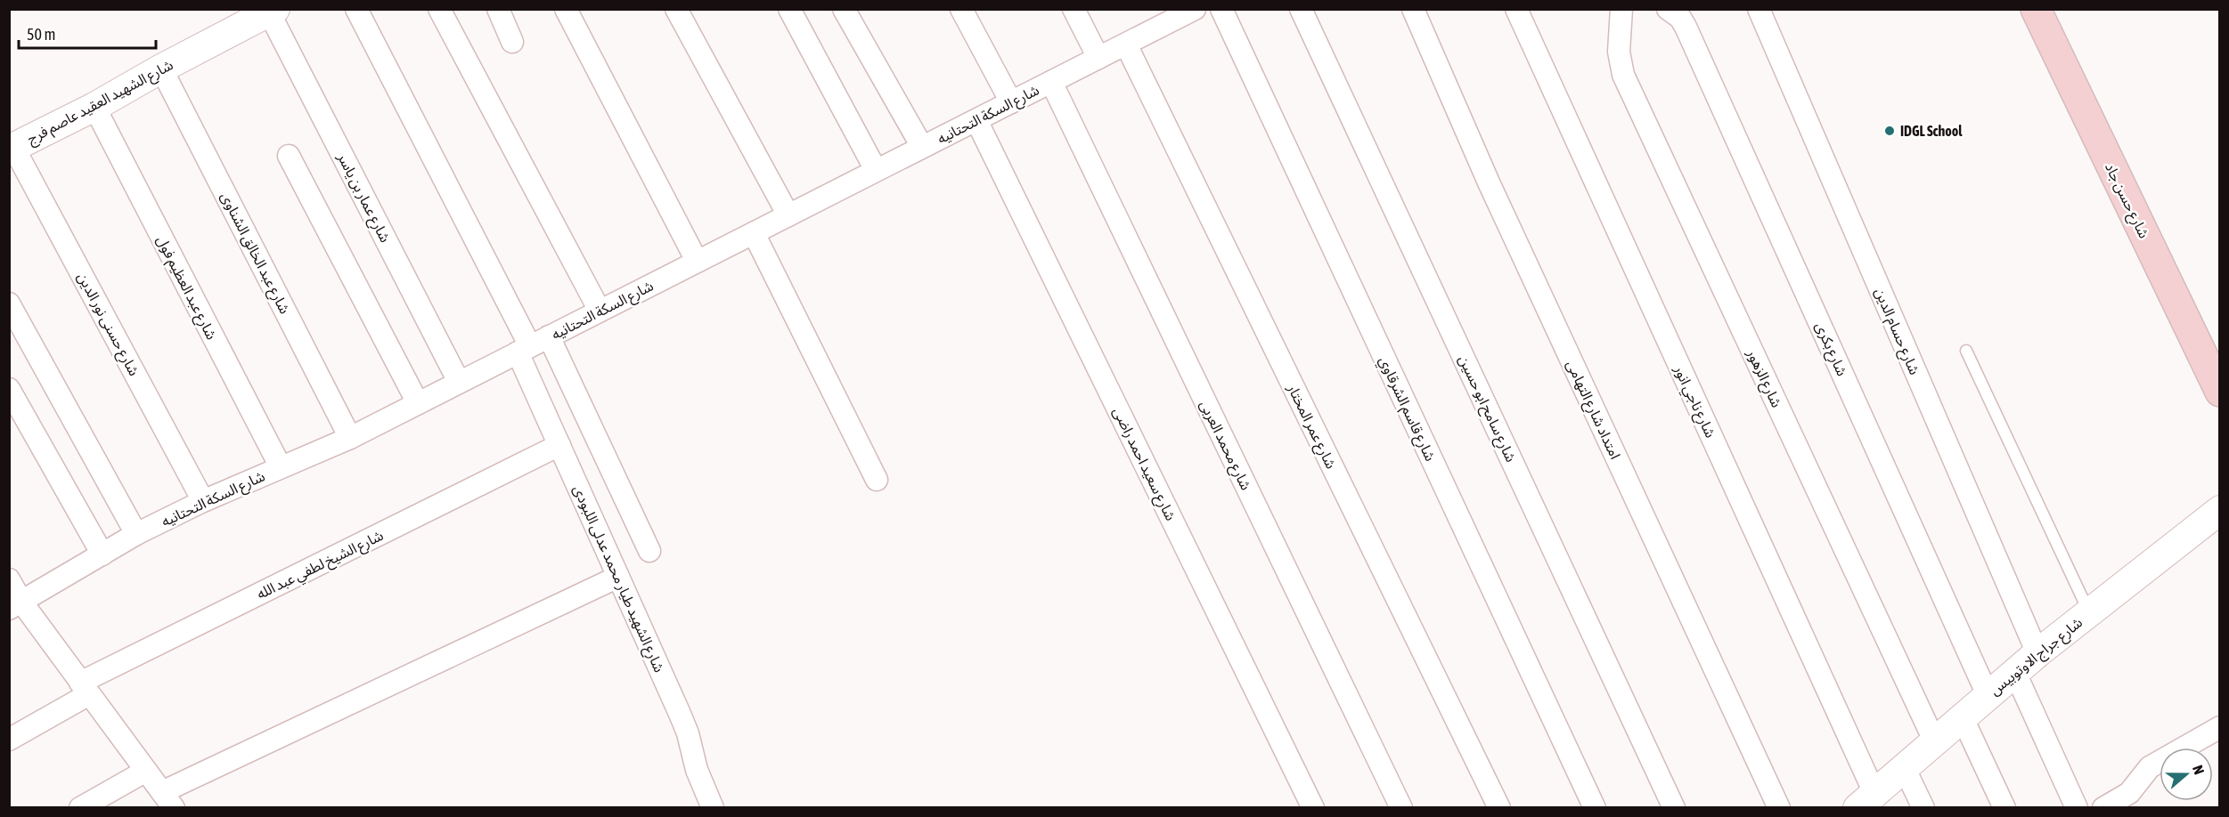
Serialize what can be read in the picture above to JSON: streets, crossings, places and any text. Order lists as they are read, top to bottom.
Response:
{
  "streets": {
    "main road": ["شارع حسن جاد"],
    "street": [
      "شارع الشهيد العقيد عاصم فرج",
      "شارع السكة التحتانيه",
      "شارع عمار بن ياسر",
      "شارع عبد الخالق الشناوى",
      "شارع عبد العظيم فول",
      "شارع حسنى نور الدين",
      "شارع حسام الدين",
      "شارع بكرى",
      "شارع الزهور",
      "شارع ناجي انور",
      "شارع قاسم الشرقاوي",
      "شارع سامح ابو حسين",
      "امتداد شارع التهامى",
      "شارع عمر المختار",
      "شارع محمد العربى",
      "شارع سعيد احمد راضى",
      "شارع الشيخ لطفي عبد الله",
      "شارع الشهيد طيار محمد عدلى اللبودى",
      "شارع جراج الاوتوبيس"
    ]
  },
  "crossings": [
    ["شارع الشهيد العقيد عاصم فرج", "شارع عمار بن ياسر"],
    ["شارع الشهيد العقيد عاصم فرج", "شارع عبد الخالق الشناوى"],
    ["شارع الشهيد العقيد عاصم فرج", "شارع عبد العظيم فول"],
    ["شارع الشهيد العقيد عاصم فرج", "شارع حسنى نور الدين"],
    ["شارع السكة التحتانيه", "شارع عمار بن ياسر"],
    ["شارع السكة التحتانيه", "شارع عبد الخالق الشناوى"],
    ["شارع السكة التحتانيه", "شارع عبد العظيم فول"],
    ["شارع السكة التحتانيه", "شارع حسنى نور الدين"],
    ["شارع السكة التحتانيه", "شارع عمر المختار"],
    ["شارع السكة التحتانيه", "شارع محمد العربى"],
    ["شارع السكة التحتانيه", "شارع سعيد احمد راضى"],
    ["شارع السكة التحتانيه", "شارع الشهيد طيار محمد عدلى اللبودى"],
    ["شارع حسام الدين", "شارع جراج الاوتوبيس"],
    ["شارع بكرى", "شارع جراج الاوتوبيس"],
    ["شارع الزهور", "شارع جراج الاوتوبيس"],
    ["شارع ناجي انور", "شارع جراج الاوتوبيس"],
    ["شارع الشيخ لطفي عبد الله", "شارع الشهيد طيار محمد عدلى اللبودى"]
  ],
  "places": ["IDGL School"],
  "scale_bar": "50 m",
  "north": "right"
}
